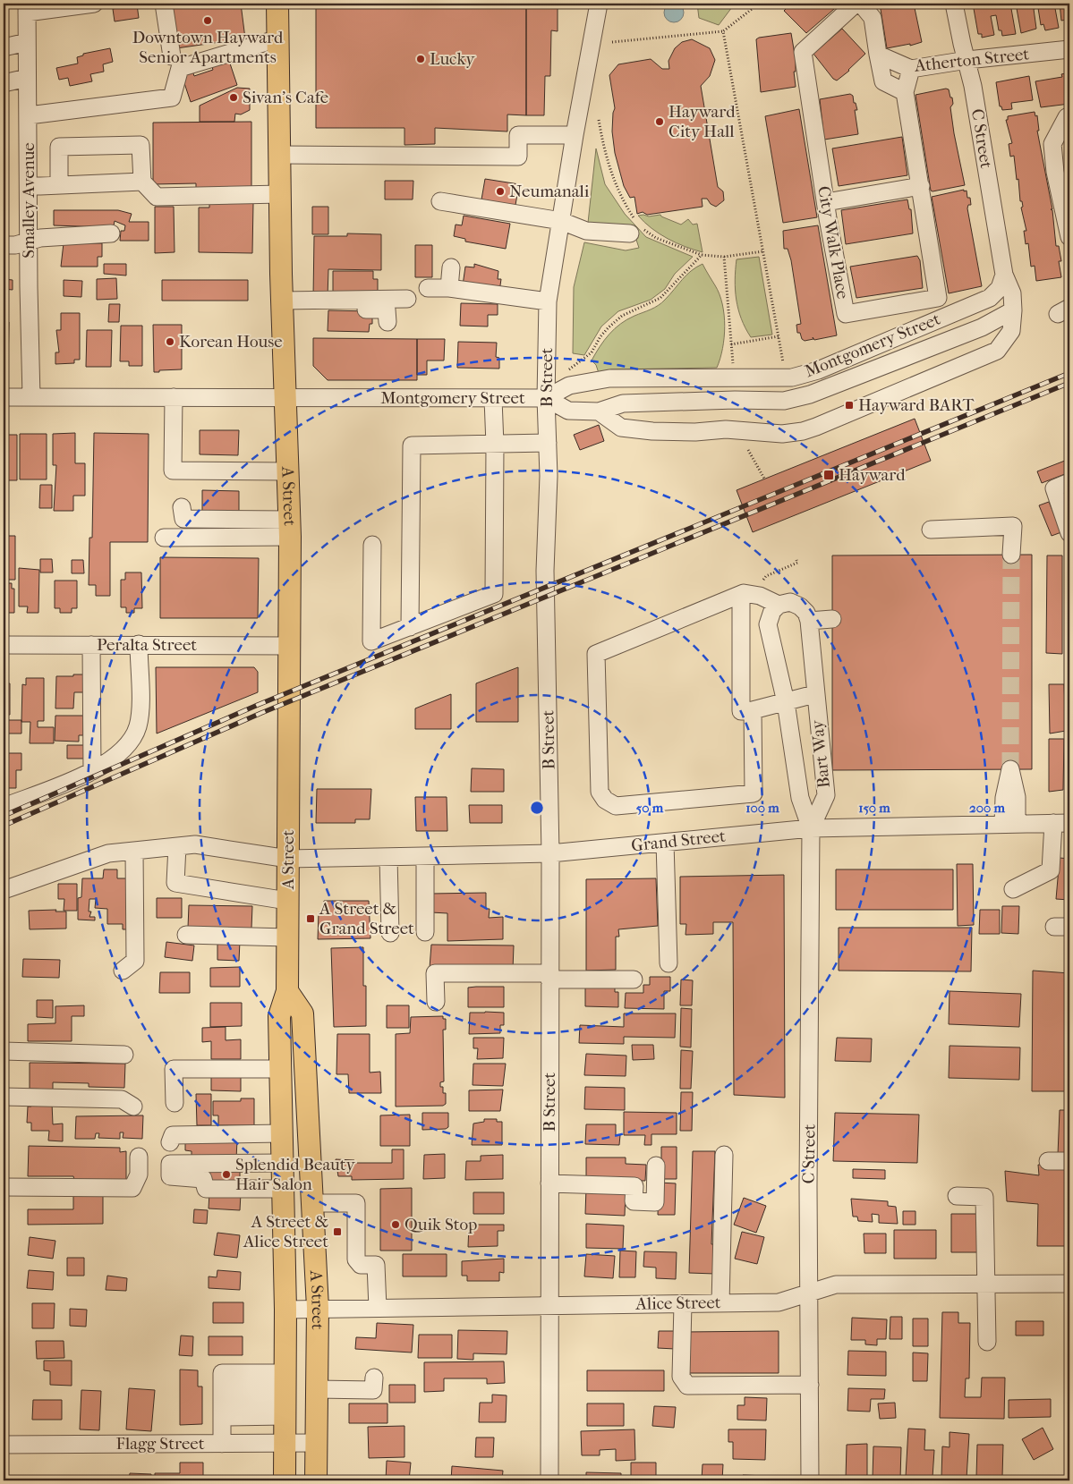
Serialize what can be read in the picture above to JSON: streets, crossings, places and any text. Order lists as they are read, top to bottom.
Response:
{
  "streets": {
    "main road": ["A Street"],
    "street": [
      "Atherton Street",
      "C Street",
      "Smalley Avenue",
      "City Walk Place",
      "Montgomery Street",
      "B Street",
      "Peralta Street",
      "Bart Way",
      "Grand Street",
      "Alice Street",
      "Flagg Street"
    ]
  },
  "crossings": [
    ["Atherton Street", "C Street"],
    ["Atherton Street", "City Walk Place"],
    ["C Street", "Montgomery Street"],
    ["C Street", "Bart Way"],
    ["C Street", "Grand Street"],
    ["C Street", "Alice Street"],
    ["Smalley Avenue", "Montgomery Street"],
    ["Montgomery Street", "B Street"],
    ["Montgomery Street", "A Street"],
    ["B Street", "Grand Street"],
    ["B Street", "Alice Street"],
    ["A Street", "Peralta Street"],
    ["A Street", "Grand Street"],
    ["A Street", "Alice Street"],
    ["A Street", "Flagg Street"],
    ["Bart Way", "Grand Street"]
  ],
  "places": {
    "other": [
      "Downtown Hayward Senior Apartments",
      "Lucky",
      "Sivan's Cafe",
      "Hayward City Hall",
      "Neumanali",
      "Korean House",
      "Splendid Beauty Hair Salon",
      "Quik Stop"
    ],
    "transit": [
      "Hayward BART",
      "Hayward",
      "A Street & Grand Street",
      "A Street & Alice Street"
    ]
  },
  "rings": [
    "50 m",
    "100 m",
    "150 m",
    "200 m"
  ]
}
